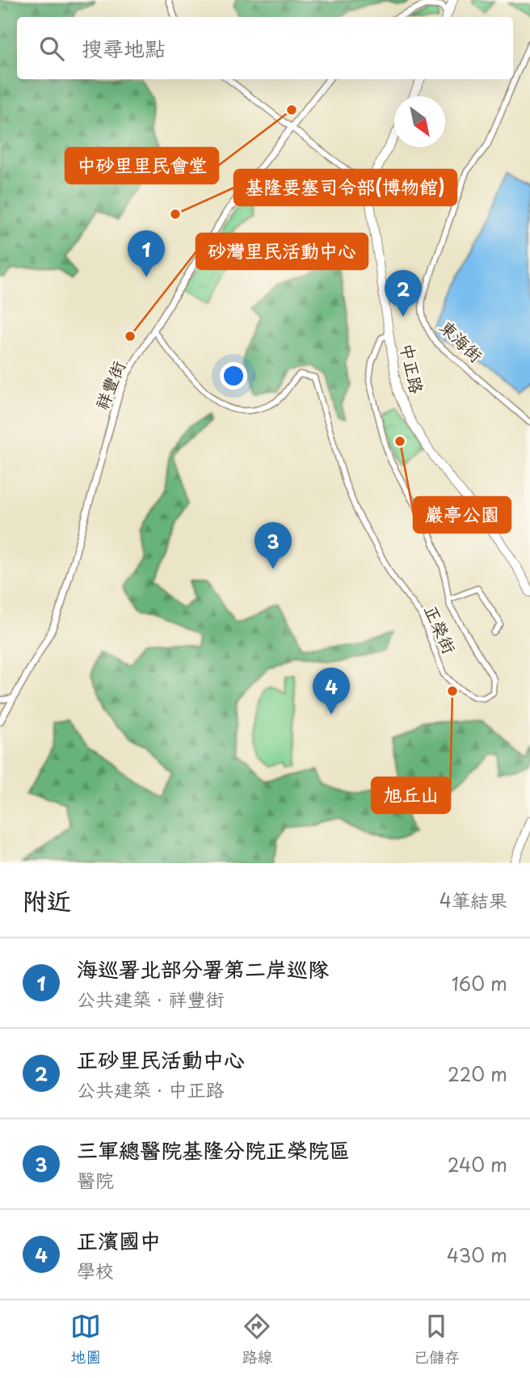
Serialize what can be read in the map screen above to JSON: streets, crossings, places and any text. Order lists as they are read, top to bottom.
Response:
{
  "streets": {
    "main road": ["中正路"],
    "street": ["東海街", "祥豐街", "正榮街"]
  },
  "crossings": [
    ["中正路", "祥豐街"],
    ["中正路", "正榮街"],
    ["祥豐街", "正榮街"]
  ],
  "places": [
    "中砂里里民會堂",
    "基隆要塞司令部(博物館)",
    "砂灣里民活動中心",
    "巖亭公園",
    "旭丘山"
  ],
  "north": "bottom right",
  "page": {
    "search": "搜尋地點",
    "pins": [
      "1",
      "2",
      "3",
      "4"
    ],
    "heading": ["附近", "4筆結果"],
    "list": [
      {
        "mark": "1",
        "name": "海巡署北部分署第二岸巡隊",
        "note": "公共建築 · 祥豐街",
        "value": "160 m"
      },
      {
        "mark": "2",
        "name": "正砂里民活動中心",
        "note": "公共建築 · 中正路",
        "value": "220 m"
      },
      {
        "mark": "3",
        "name": "三軍總醫院基隆分院正榮院區",
        "note": "醫院",
        "value": "240 m"
      },
      {
        "mark": "4",
        "name": "正濱國中",
        "note": "學校",
        "value": "430 m"
      }
    ],
    "nav": ["地圖", "路線", "已儲存"]
  }
}
